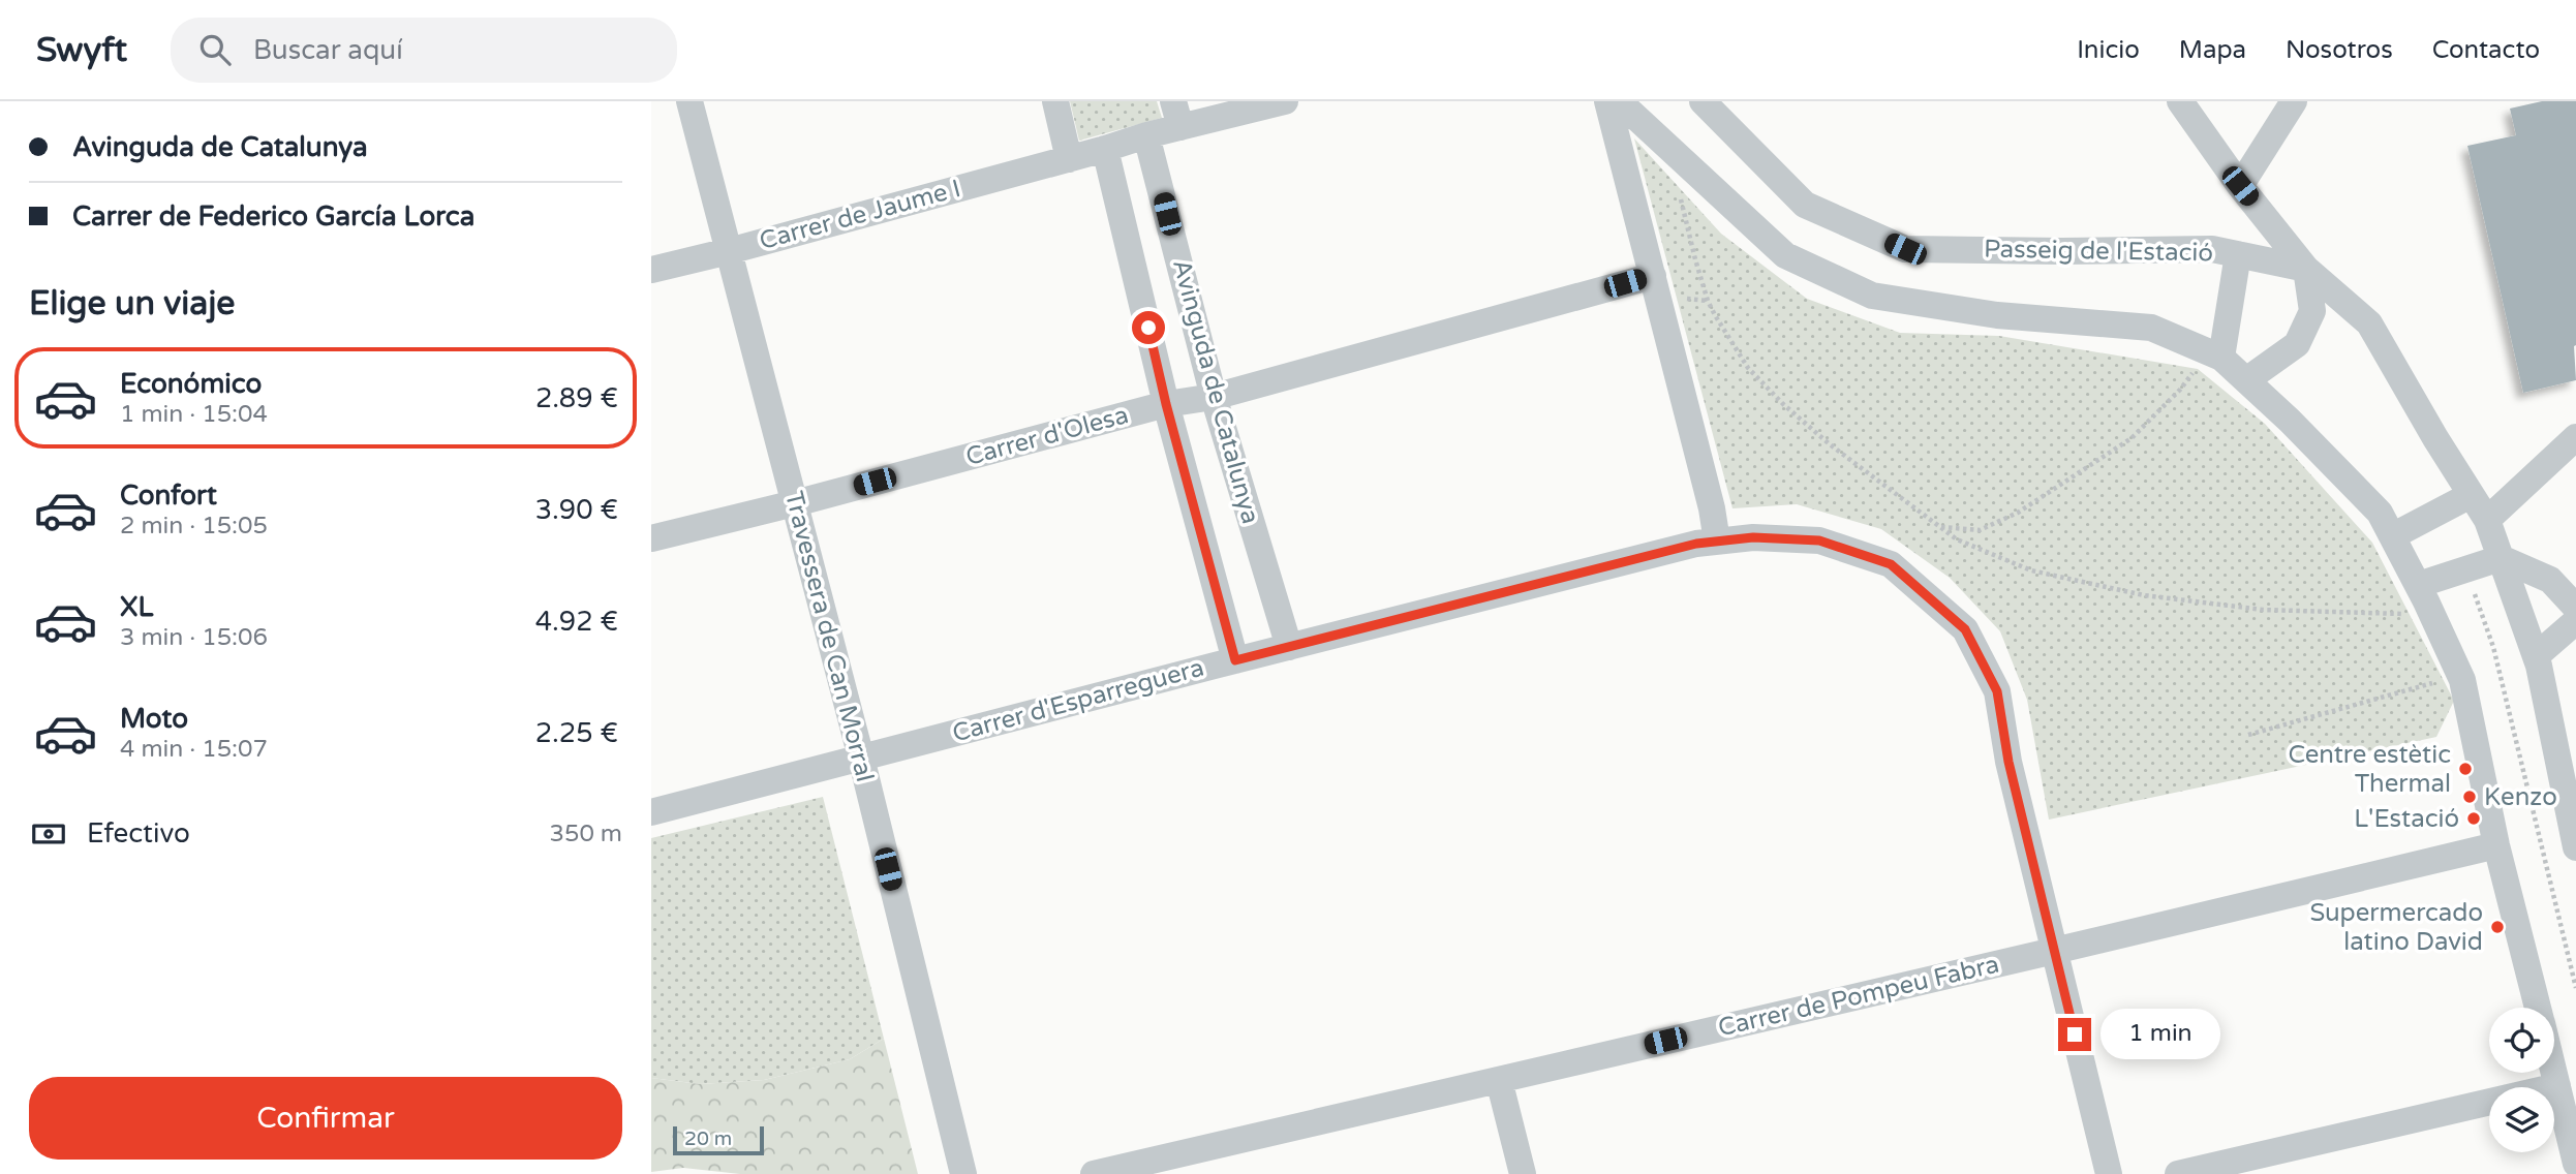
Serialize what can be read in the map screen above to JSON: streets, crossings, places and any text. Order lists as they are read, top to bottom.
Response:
{
  "streets": {
    "street": [
      "Carrer de Jaume I",
      "Passeig de l'Estació",
      "Avinguda de Catalunya",
      "Carrer d'Olesa",
      "Travessera de Can Morral",
      "Carrer d'Esparreguera",
      "Carrer de Pompeu Fabra"
    ]
  },
  "crossings": [
    ["Carrer de Jaume I", "Avinguda de Catalunya"],
    ["Carrer de Jaume I", "Travessera de Can Morral"],
    ["Avinguda de Catalunya", "Carrer d'Olesa"],
    ["Avinguda de Catalunya", "Carrer d'Esparreguera"],
    ["Carrer d'Olesa", "Travessera de Can Morral"],
    ["Travessera de Can Morral", "Carrer d'Esparreguera"],
    ["Carrer d'Esparreguera", "Carrer de Pompeu Fabra"]
  ],
  "places": [
    "Centre estètic Thermal",
    "Kenzo",
    "L'Estació",
    "Supermercado latino David"
  ],
  "scale_bar": "20 m",
  "page": {
    "header": "Swyft",
    "search": "Buscar aquí",
    "nav": [
      "Inicio",
      "Mapa",
      "Nosotros",
      "Contacto"
    ],
    "banner": ["Avinguda de Catalunya", "Carrer de Federico García Lorca"],
    "heading": "Elige un viaje",
    "list": [
      {
        "name": "Económico",
        "note": "1 min · 15:04",
        "value": "2.89 €"
      },
      {
        "name": "Confort",
        "note": "2 min · 15:05",
        "value": "3.90 €"
      },
      {
        "name": "XL",
        "note": "3 min · 15:06",
        "value": "4.92 €"
      },
      {
        "name": "Moto",
        "note": "4 min · 15:07",
        "value": "2.25 €"
      }
    ],
    "pay": ["Efectivo", "350 m"],
    "bubble": "1 min",
    "buttons": "Confirmar",
    "scale": "20 m"
  }
}
